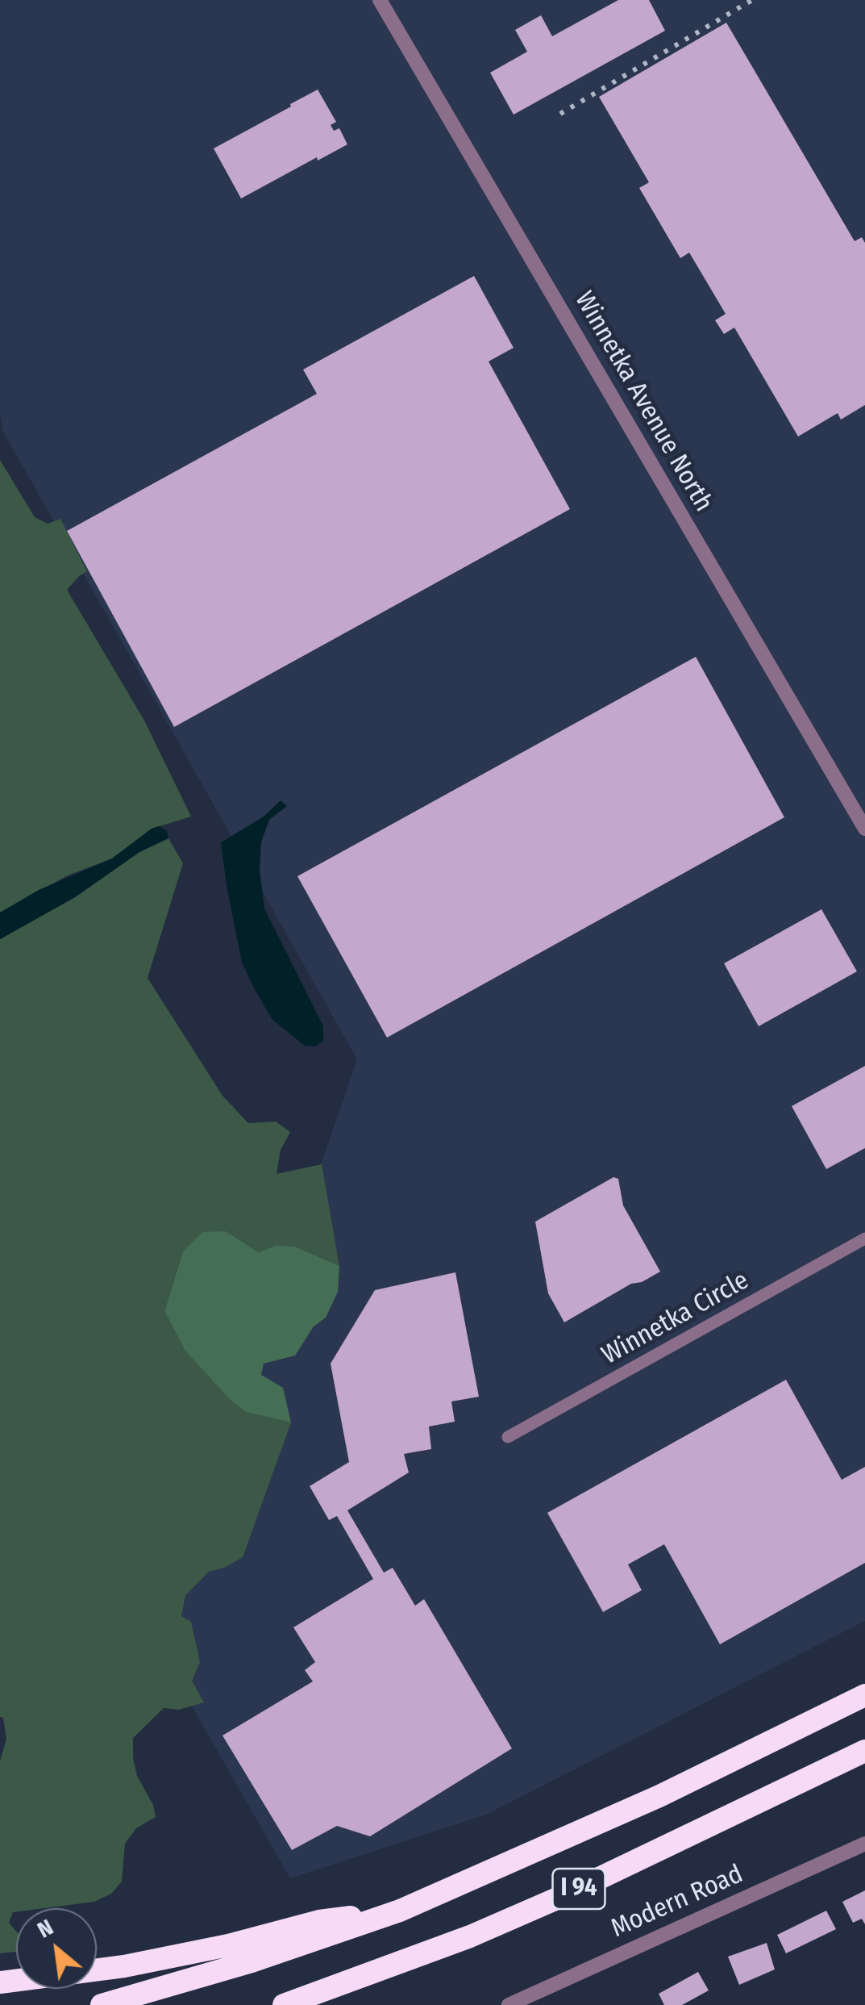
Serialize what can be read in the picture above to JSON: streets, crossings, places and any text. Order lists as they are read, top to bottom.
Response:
{
  "streets": {
    "highway": ["I 94"],
    "street": ["Winnetka Avenue North", "Winnetka Circle", "Modern Road"]
  },
  "north": "top left"
}
